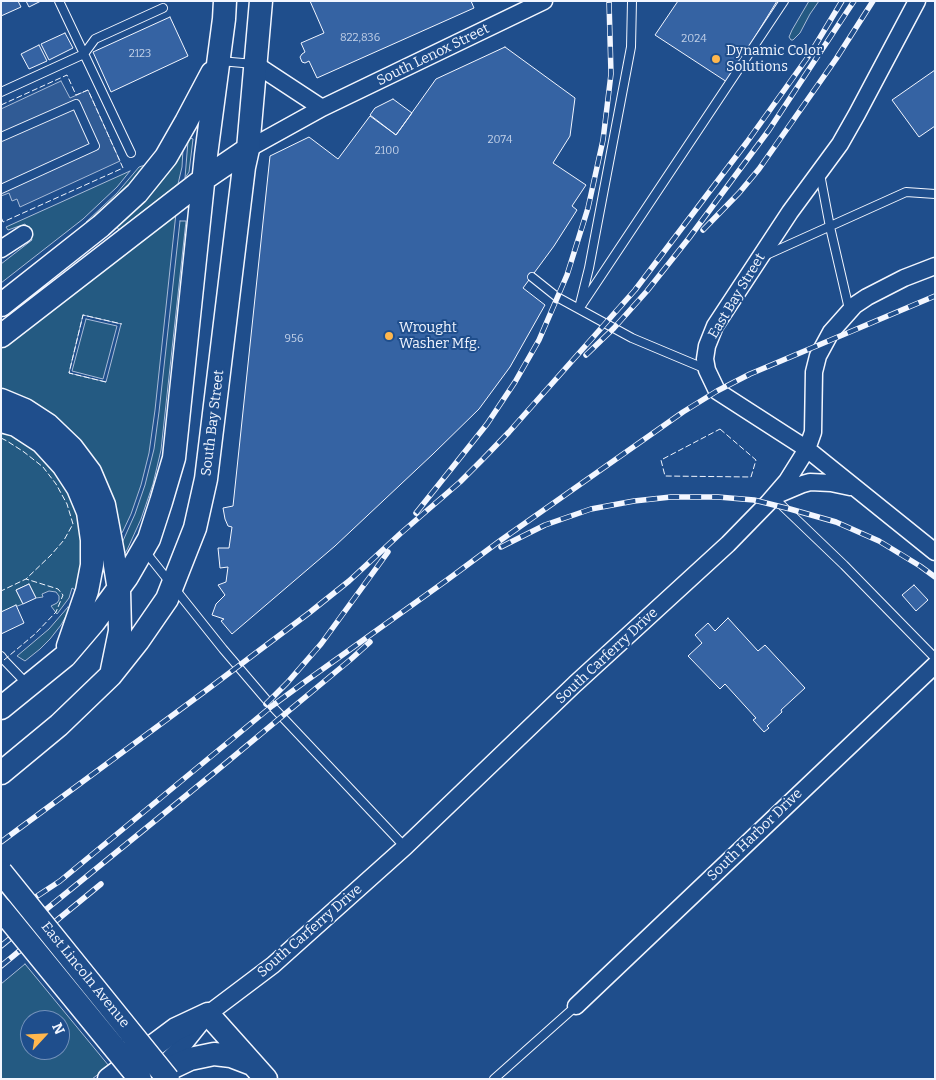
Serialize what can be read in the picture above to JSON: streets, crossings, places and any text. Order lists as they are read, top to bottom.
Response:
{
  "streets": {
    "main road": ["South Bay Street", "South Carferry Drive", "East Lincoln Avenue"],
    "street": ["South Lenox Street", "East Bay Street", "South Harbor Drive"]
  },
  "crossings": [
    ["South Lenox Street", "South Bay Street"],
    ["East Bay Street", "South Carferry Drive"],
    ["South Carferry Drive", "East Lincoln Avenue"]
  ],
  "places": ["Dynamic Color Solutions", "Wrought Washer Mfg."],
  "house_numbers": [
    "822,836",
    "2024",
    "2123",
    "2074",
    "2100",
    "956"
  ],
  "north": "top right"
}
